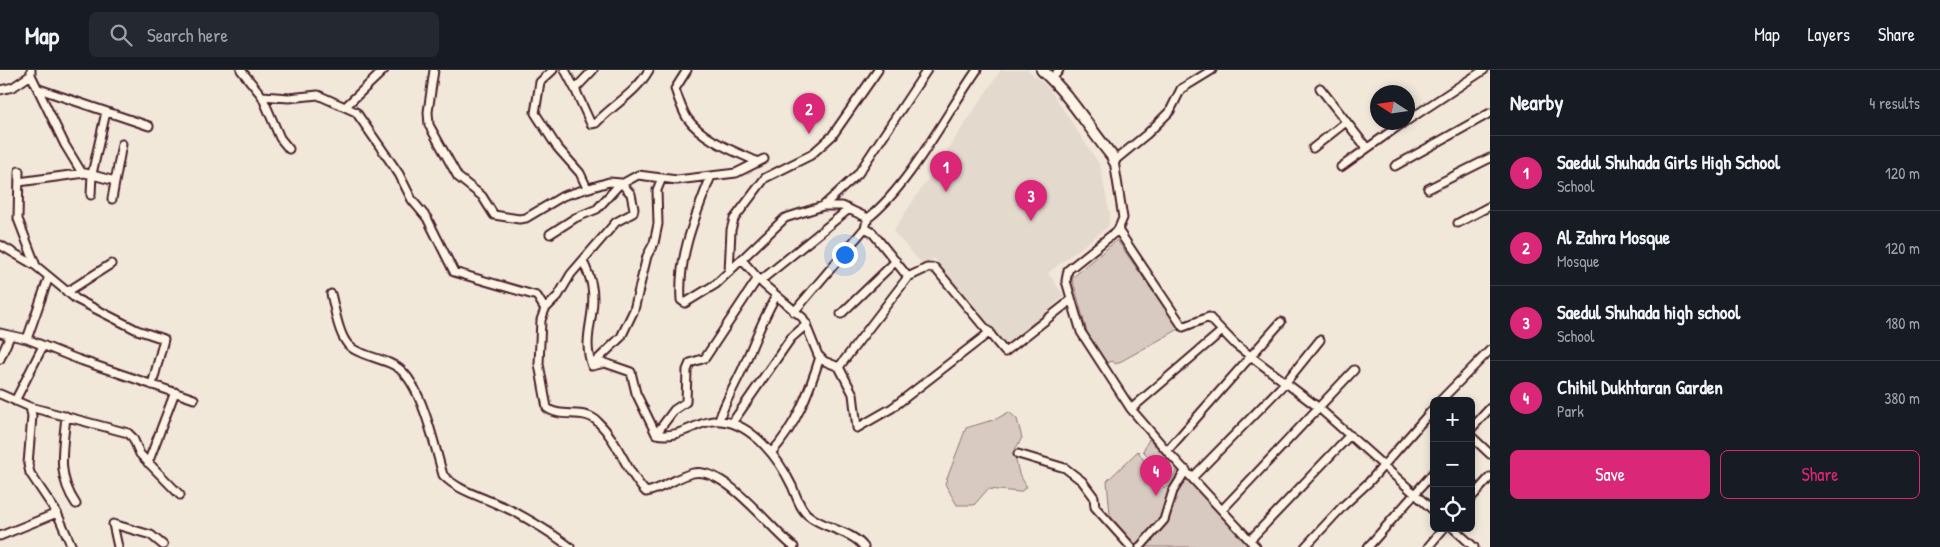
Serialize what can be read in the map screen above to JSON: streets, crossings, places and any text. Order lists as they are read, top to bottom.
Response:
{
  "north": "left",
  "page": {
    "header": "Map",
    "search": "Search here",
    "nav": ["Map", "Layers", "Share"],
    "heading": ["Nearby", "4 results"],
    "pins": [
      "2",
      "1",
      "3",
      "4"
    ],
    "list": [
      {
        "mark": "1",
        "name": "Saedul Shuhada Girls High School",
        "note": "School",
        "value": "120 m"
      },
      {
        "mark": "2",
        "name": "Al Zahra Mosque",
        "note": "Mosque",
        "value": "120 m"
      },
      {
        "mark": "3",
        "name": "Saedul Shuhada high school",
        "note": "School",
        "value": "180 m"
      },
      {
        "mark": "4",
        "name": "Chihil Dukhtaran Garden",
        "note": "Park",
        "value": "380 m"
      }
    ],
    "map_buttons": ["+", "−"],
    "buttons": ["Save", "Share"]
  }
}
